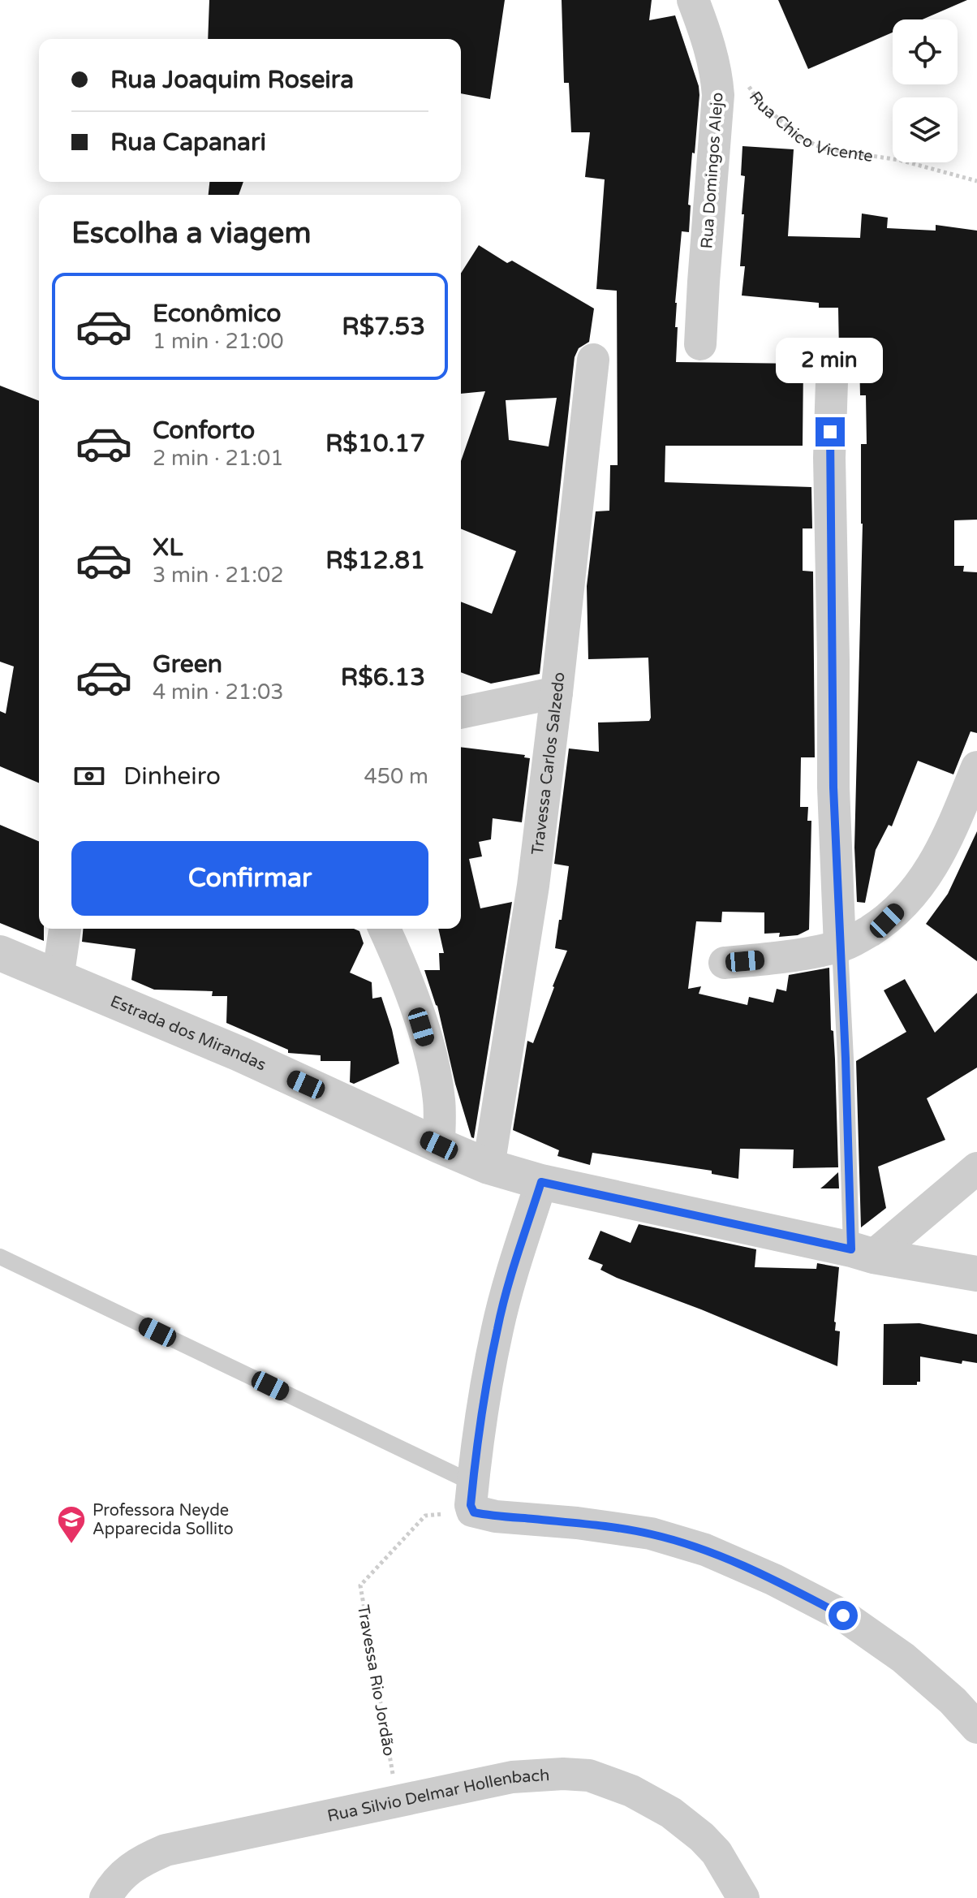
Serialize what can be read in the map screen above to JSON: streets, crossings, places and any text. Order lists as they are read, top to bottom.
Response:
{
  "streets": {
    "street": [
      "Rua Domingos Alejo",
      "Travessa Carlos Salzedo",
      "Estrada dos Mirandas",
      "Rua Silvio Delmar Hollenbach"
    ],
    "path": ["Rua Chico Vicente", "Travessa Rio Jordão"]
  },
  "crossings": [
    ["Travessa Carlos Salzedo", "Estrada dos Mirandas"],
    ["Travessa Rio Jordão", "Rua Silvio Delmar Hollenbach"]
  ],
  "places": {
    "school or university": ["Professora Neyde Apparecida Sollito"]
  },
  "page": {
    "banner": ["Rua Joaquim Roseira", "Rua Capanari"],
    "heading": "Escolha a viagem",
    "list": [
      {
        "name": "Econômico",
        "note": "1 min · 21:00",
        "value": "R$7.53"
      },
      {
        "name": "Conforto",
        "note": "2 min · 21:01",
        "value": "R$10.17"
      },
      {
        "name": "XL",
        "note": "3 min · 21:02",
        "value": "R$12.81"
      },
      {
        "name": "Green",
        "note": "4 min · 21:03",
        "value": "R$6.13"
      }
    ],
    "bubble": "2 min",
    "pay": ["Dinheiro", "450 m"],
    "buttons": "Confirmar"
  }
}
